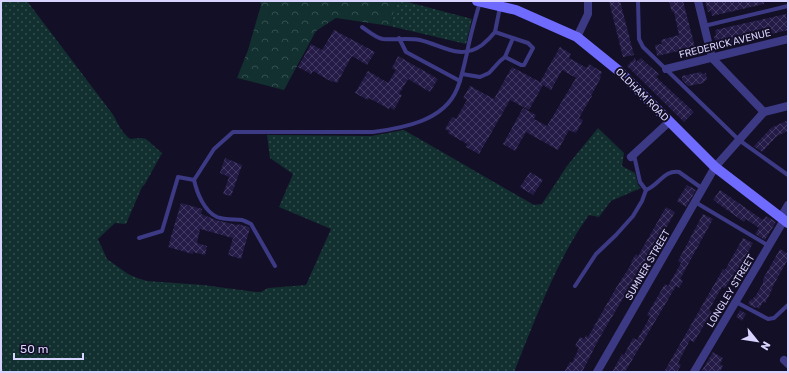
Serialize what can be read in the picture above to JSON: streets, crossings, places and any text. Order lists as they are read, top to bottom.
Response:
{
  "streets": {
    "main road": ["OLDHAM ROAD"],
    "street": ["FREDERICK AVENUE", "SUMNER STREET", "LONGLEY STREET"]
  },
  "crossings": [
    ["OLDHAM ROAD", "SUMNER STREET"],
    ["OLDHAM ROAD", "LONGLEY STREET"]
  ],
  "scale_bar": "50 m",
  "north": "bottom right"
}
